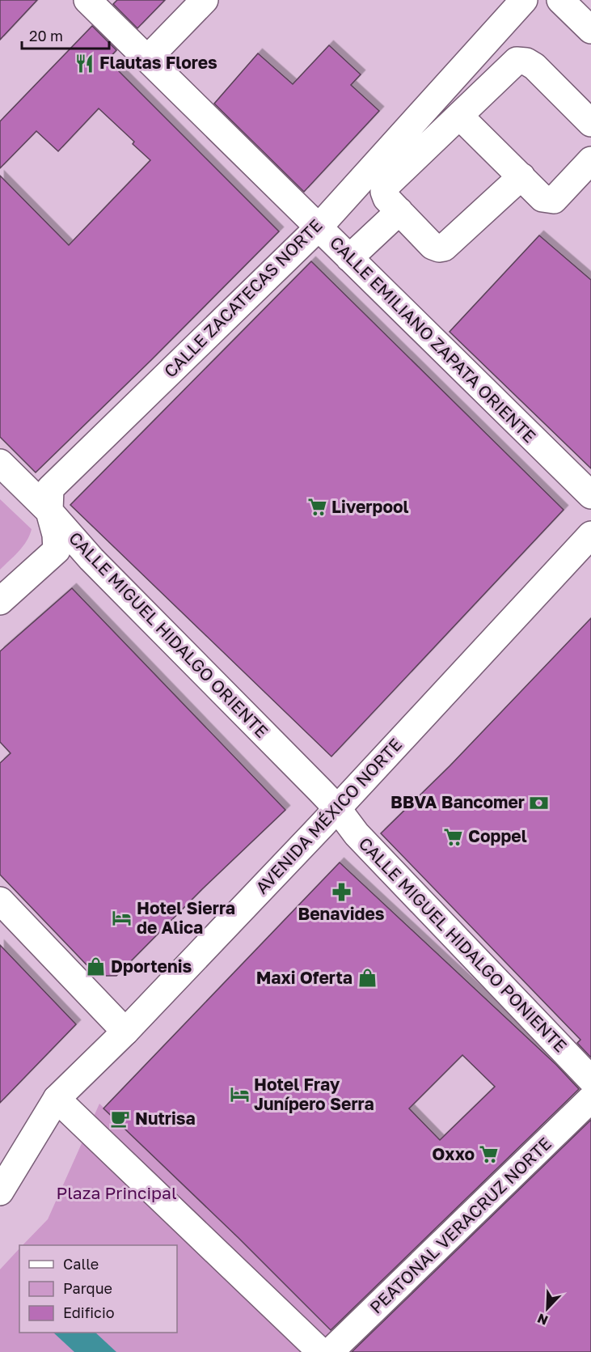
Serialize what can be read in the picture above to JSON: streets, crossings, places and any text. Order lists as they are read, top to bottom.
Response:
{
  "streets": {
    "street": [
      "CALLE ZACATECAS NORTE",
      "CALLE EMILIANO ZAPATA ORIENTE",
      "CALLE MIGUEL HIDALGO ORIENTE",
      "AVENIDA MÉXICO NORTE",
      "CALLE MIGUEL HIDALGO PONIENTE",
      "PEATONAL VERACRUZ NORTE"
    ]
  },
  "crossings": [
    ["CALLE ZACATECAS NORTE", "CALLE EMILIANO ZAPATA ORIENTE"],
    ["CALLE ZACATECAS NORTE", "CALLE MIGUEL HIDALGO ORIENTE"],
    ["CALLE MIGUEL HIDALGO ORIENTE", "AVENIDA MÉXICO NORTE"],
    ["CALLE MIGUEL HIDALGO ORIENTE", "CALLE MIGUEL HIDALGO PONIENTE"],
    ["AVENIDA MÉXICO NORTE", "CALLE MIGUEL HIDALGO PONIENTE"]
  ],
  "parks": ["Plaza Principal"],
  "places": {
    "restaurant": ["Flautas Flores"],
    "supermarket": ["Liverpool", "Coppel", "Oxxo"],
    "bank": ["BBVA Bancomer"],
    "pharmacy": ["Benavides"],
    "hotel": ["Hotel Sierra de Alica", "Hotel Fray Junípero Serra"],
    "shop": ["Dportenis", "Maxi Oferta"],
    "cafe": ["Nutrisa"]
  },
  "legend": ["Calle", "Parque", "Edificio"],
  "scale_bar": "20 m",
  "north": "bottom left"
}
